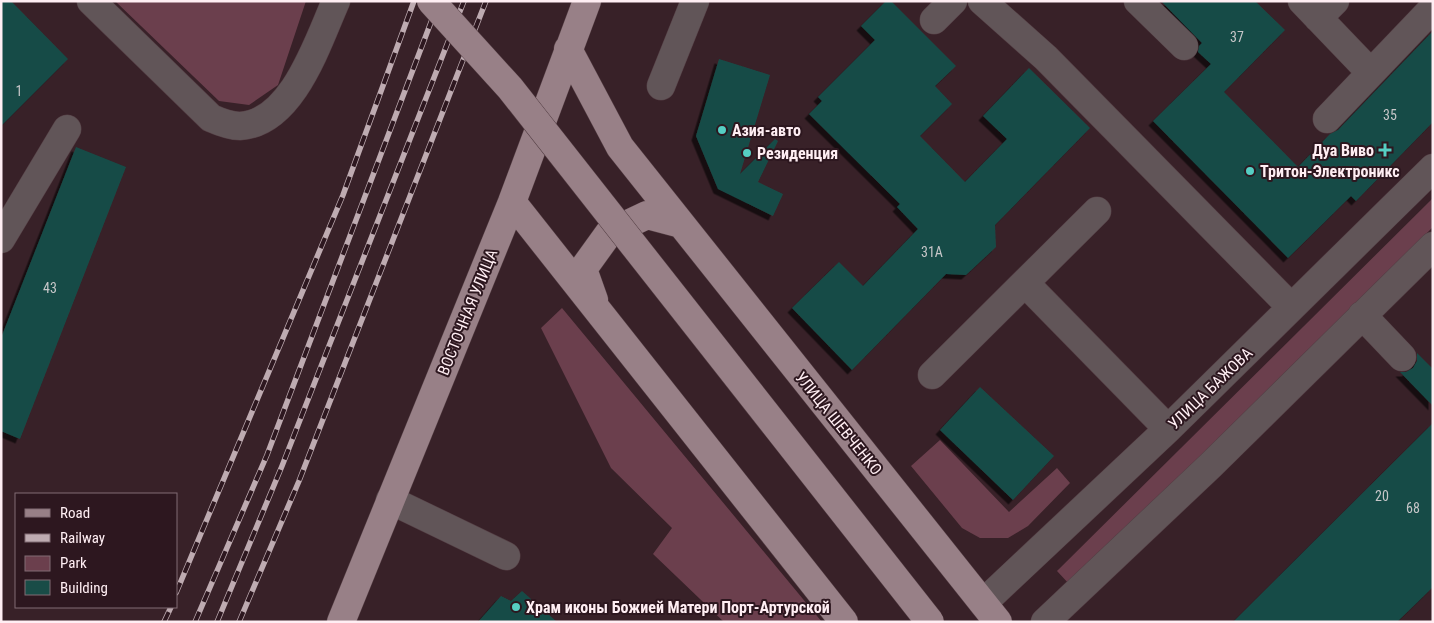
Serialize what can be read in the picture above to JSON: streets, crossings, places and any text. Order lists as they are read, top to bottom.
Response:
{
  "streets": {
    "main road": ["ВОСТОЧНАЯ УЛИЦА", "УЛИЦА ШЕВЧЕНКО"],
    "street": ["УЛИЦА БАЖОВА"]
  },
  "crossings": [
    ["ВОСТОЧНАЯ УЛИЦА", "УЛИЦА ШЕВЧЕНКО"],
    ["УЛИЦА БАЖОВА", "УЛИЦА ШЕВЧЕНКО"]
  ],
  "places": {
    "other": [
      "Азия-авто",
      "Резиденция",
      "Тритон-Электроникс",
      "Храм иконы Божией Матери Порт-Артурской"
    ],
    "health": ["Дуа Виво"]
  },
  "house_numbers": [
    "37",
    "1",
    "35",
    "31А",
    "43",
    "20",
    "68"
  ],
  "legend": [
    "Road",
    "Railway",
    "Park",
    "Building"
  ]
}
